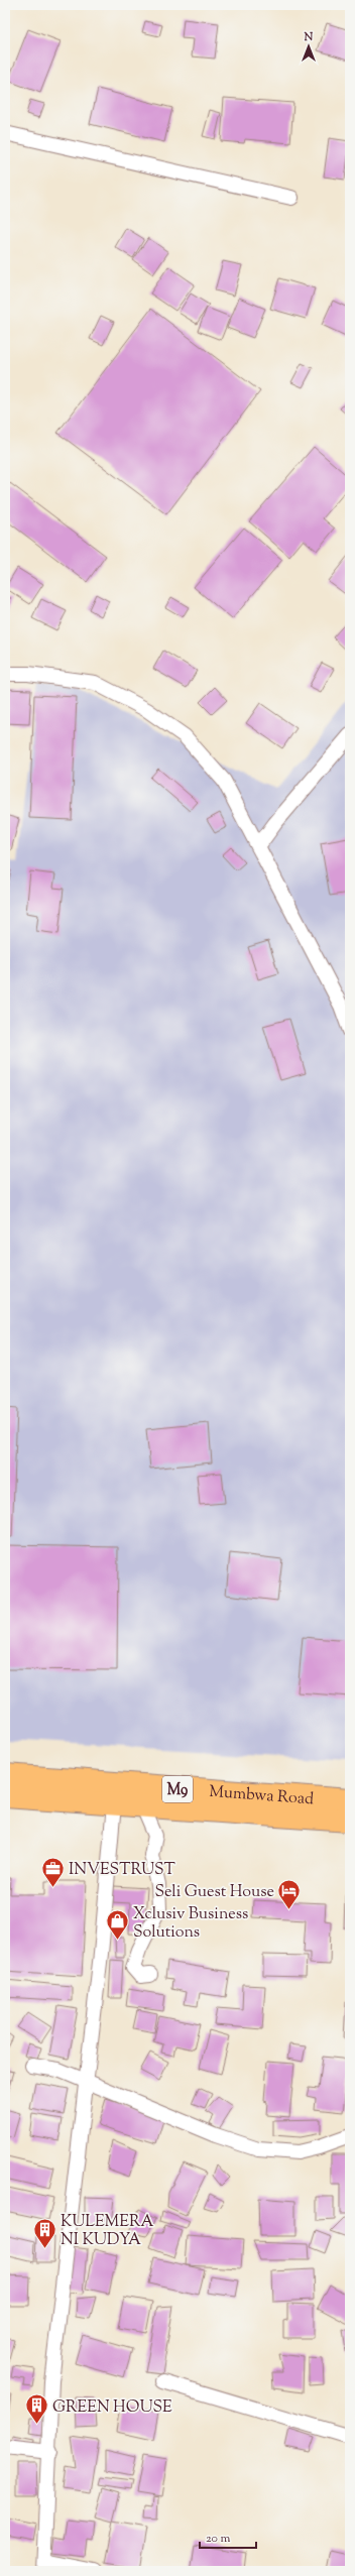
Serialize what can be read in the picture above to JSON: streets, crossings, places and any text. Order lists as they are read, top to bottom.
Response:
{
  "streets": {
    "main road": ["M9", "Mumbwa Road"]
  },
  "places": {
    "office": ["INVESTRUST"],
    "hotel": ["Seli Guest House"],
    "shop": ["Xclusiv Business Solutions"],
    "building": ["KULEMERA NI KUDYA", "GREEN HOUSE"]
  },
  "scale_bar": "20 m",
  "north": "top"
}
